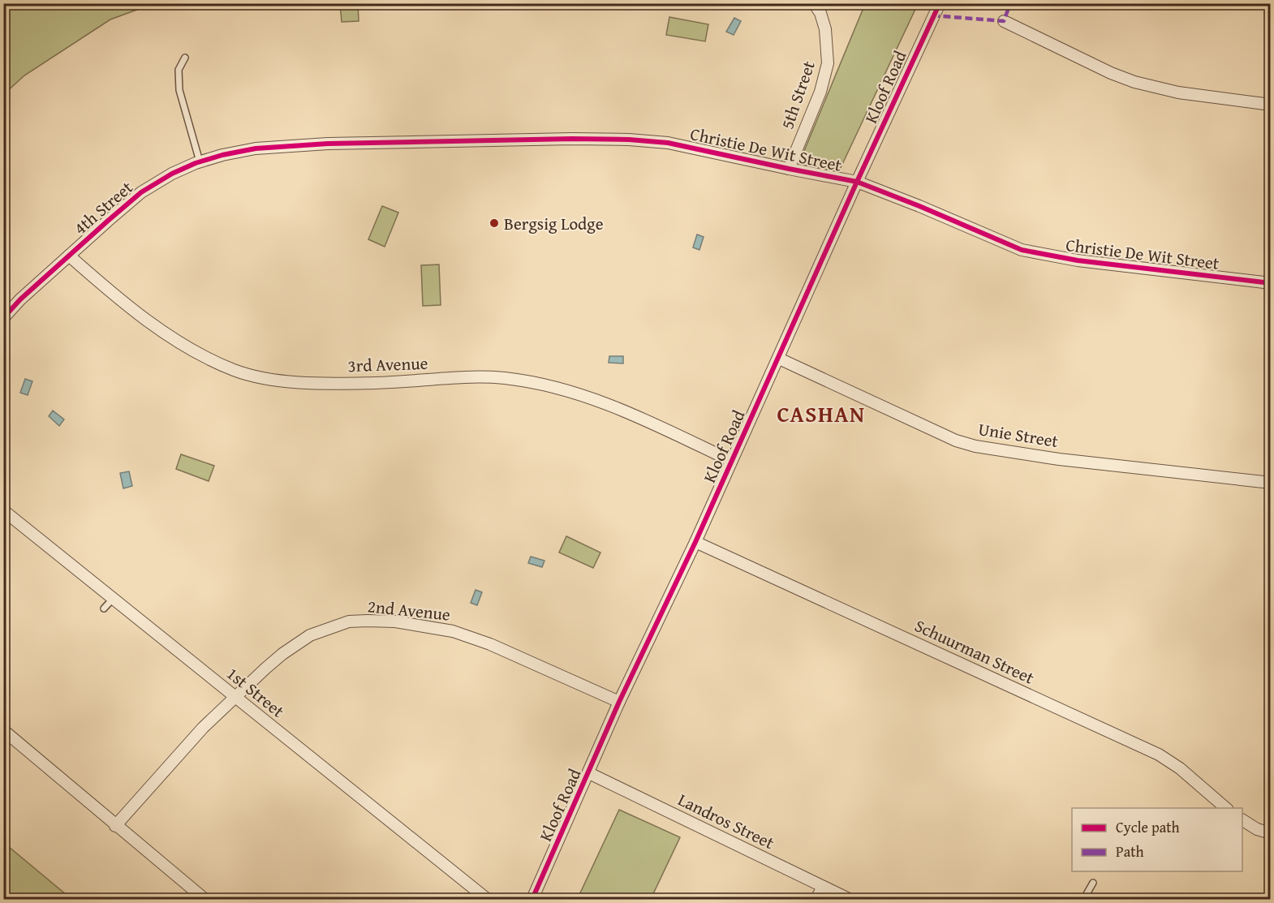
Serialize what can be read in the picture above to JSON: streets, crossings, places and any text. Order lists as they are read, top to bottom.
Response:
{
  "streets": {
    "street": [
      "Kloof Road",
      "5th Street",
      "Christie De Wit Street",
      "4th Street",
      "3rd Avenue",
      "Unie Street",
      "2nd Avenue",
      "Schuurman Street",
      "1st Street",
      "Landros Street"
    ]
  },
  "crossings": [
    ["Kloof Road", "Christie De Wit Street"],
    ["Kloof Road", "3rd Avenue"],
    ["Kloof Road", "Unie Street"],
    ["Kloof Road", "2nd Avenue"],
    ["Kloof Road", "Schuurman Street"],
    ["Kloof Road", "Landros Street"],
    ["5th Street", "Christie De Wit Street"],
    ["Christie De Wit Street", "4th Street"],
    ["4th Street", "3rd Avenue"],
    ["2nd Avenue", "1st Street"]
  ],
  "districts": ["CASHAN"],
  "places": ["Bergsig Lodge"],
  "legend": ["Cycle path", "Path"]
}
